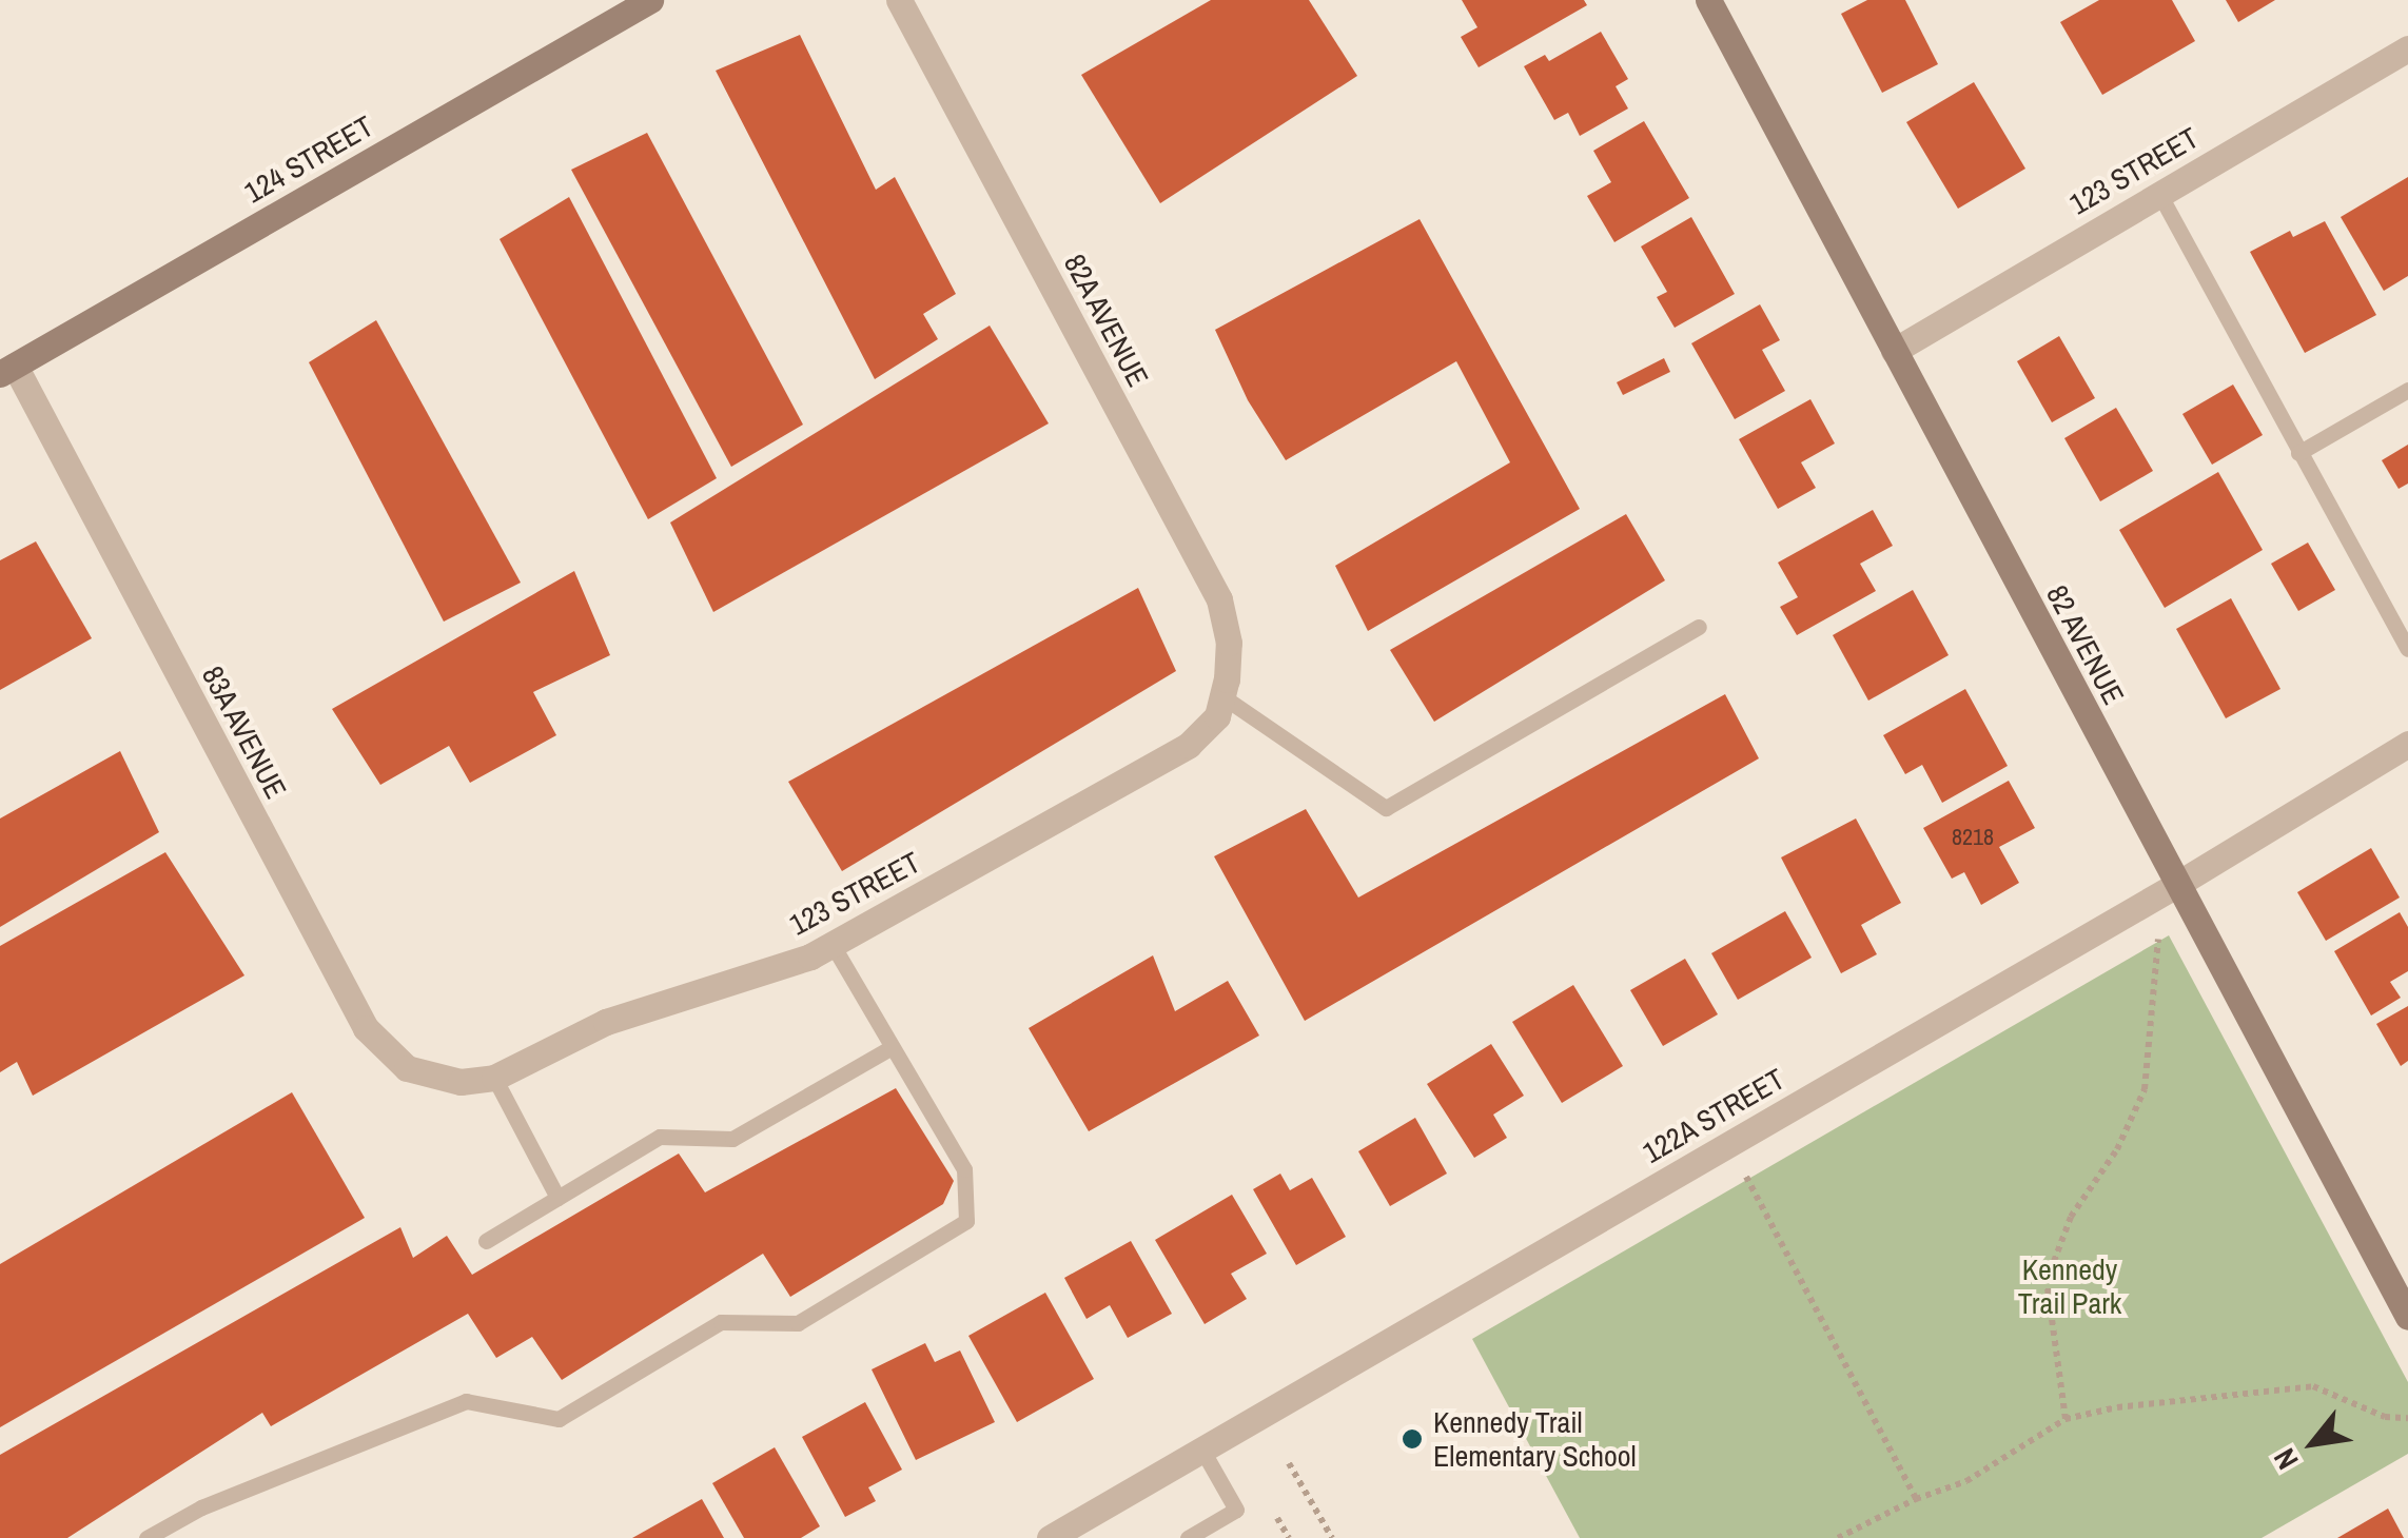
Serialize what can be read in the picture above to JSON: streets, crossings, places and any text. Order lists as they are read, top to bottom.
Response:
{
  "streets": {
    "street": [
      "124 STREET",
      "123 STREET",
      "82A AVENUE",
      "82 AVENUE",
      "83A AVENUE",
      "122A STREET"
    ]
  },
  "crossings": [
    ["124 STREET", "83A AVENUE"],
    ["123 STREET", "82A AVENUE"],
    ["123 STREET", "82 AVENUE"],
    ["123 STREET", "83A AVENUE"],
    ["82 AVENUE", "122A STREET"]
  ],
  "parks": ["Kennedy Trail Park"],
  "places": ["Kennedy Trail Elementary School"],
  "house_numbers": ["8218"],
  "north": "bottom left"
}
